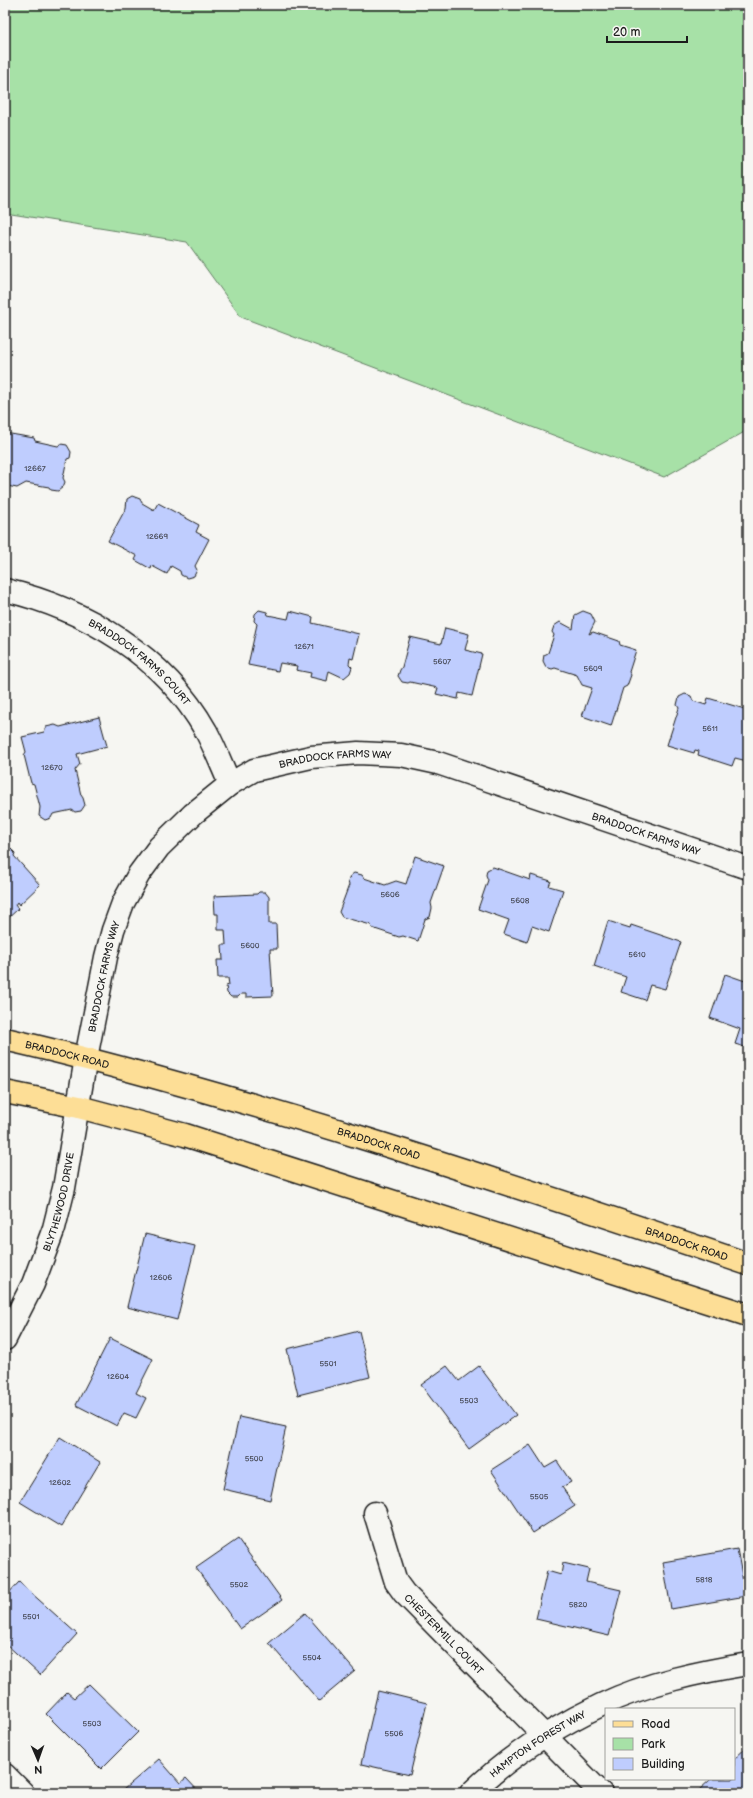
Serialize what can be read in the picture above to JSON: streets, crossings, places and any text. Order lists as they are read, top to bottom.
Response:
{
  "streets": {
    "main road": ["BRADDOCK ROAD"],
    "street": [
      "BRADDOCK FARMS COURT",
      "BRADDOCK FARMS WAY",
      "BLYTHEWOOD DRIVE",
      "CHESTERMILL COURT",
      "HAMPTON FOREST WAY"
    ]
  },
  "crossings": [
    ["BRADDOCK FARMS COURT", "BRADDOCK FARMS WAY"],
    ["BRADDOCK FARMS WAY", "BRADDOCK ROAD"],
    ["BRADDOCK FARMS WAY", "BLYTHEWOOD DRIVE"],
    ["BRADDOCK ROAD", "BLYTHEWOOD DRIVE"],
    ["CHESTERMILL COURT", "HAMPTON FOREST WAY"]
  ],
  "house_numbers": [
    "12667",
    "12669",
    "12671",
    "5607",
    "5609",
    "5611",
    "12670",
    "5606",
    "5608",
    "5600",
    "5610",
    "12606",
    "5501",
    "12604",
    "5503",
    "5500",
    "12602",
    "5505",
    "5818",
    "5502",
    "5820",
    "5501",
    "5504",
    "5503",
    "5506"
  ],
  "legend": ["Road", "Park", "Building"],
  "scale_bar": "20 m",
  "north": "bottom"
}
